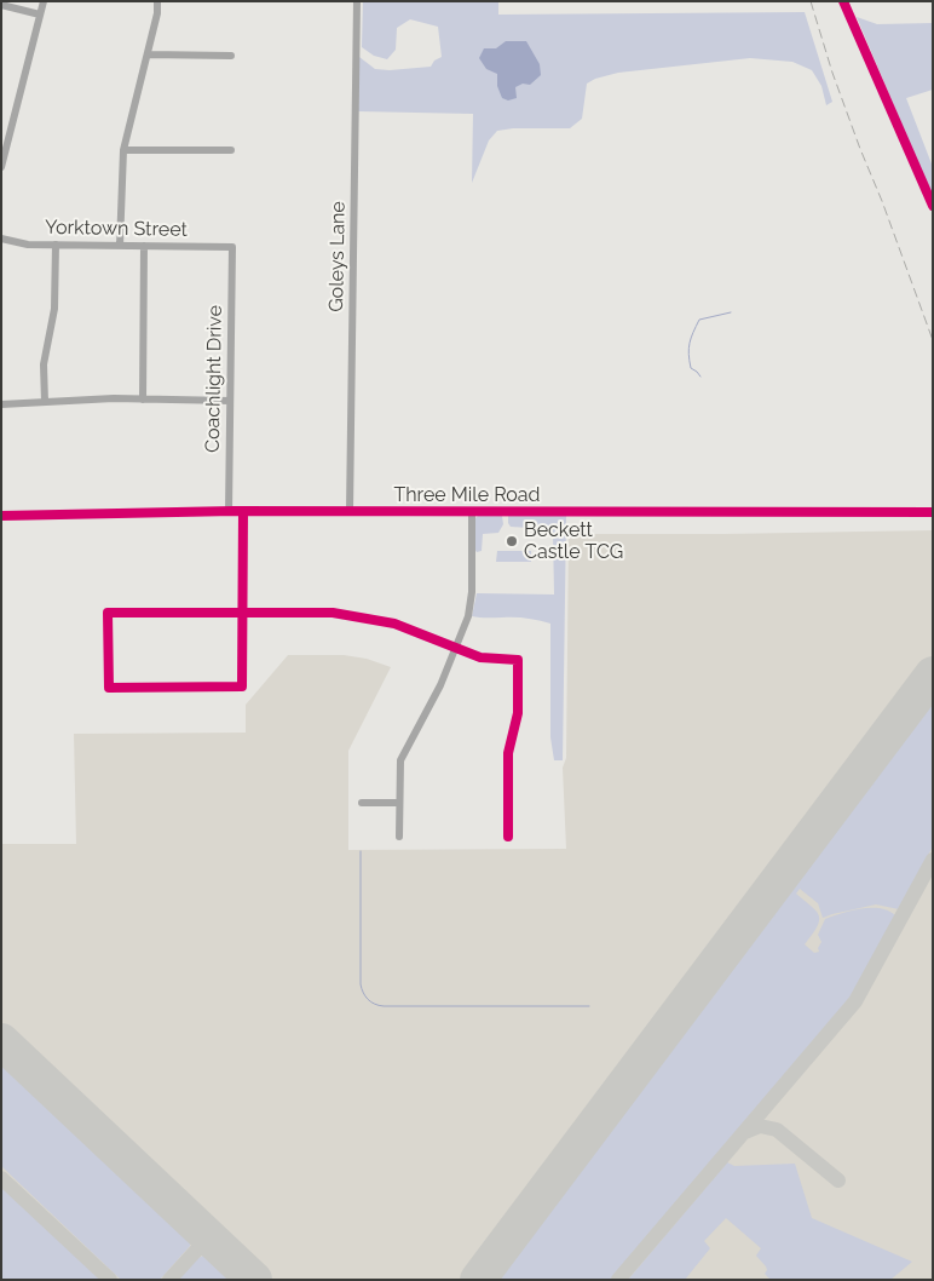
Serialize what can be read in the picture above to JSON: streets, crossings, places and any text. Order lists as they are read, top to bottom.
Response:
{
  "streets": {
    "street": [
      "Yorktown Street",
      "Goleys Lane",
      "Coachlight Drive",
      "Three Mile Road"
    ]
  },
  "crossings": [
    ["Yorktown Street", "Coachlight Drive"],
    ["Goleys Lane", "Three Mile Road"],
    ["Coachlight Drive", "Three Mile Road"]
  ],
  "places": ["Beckett Castle TCG"]
}
